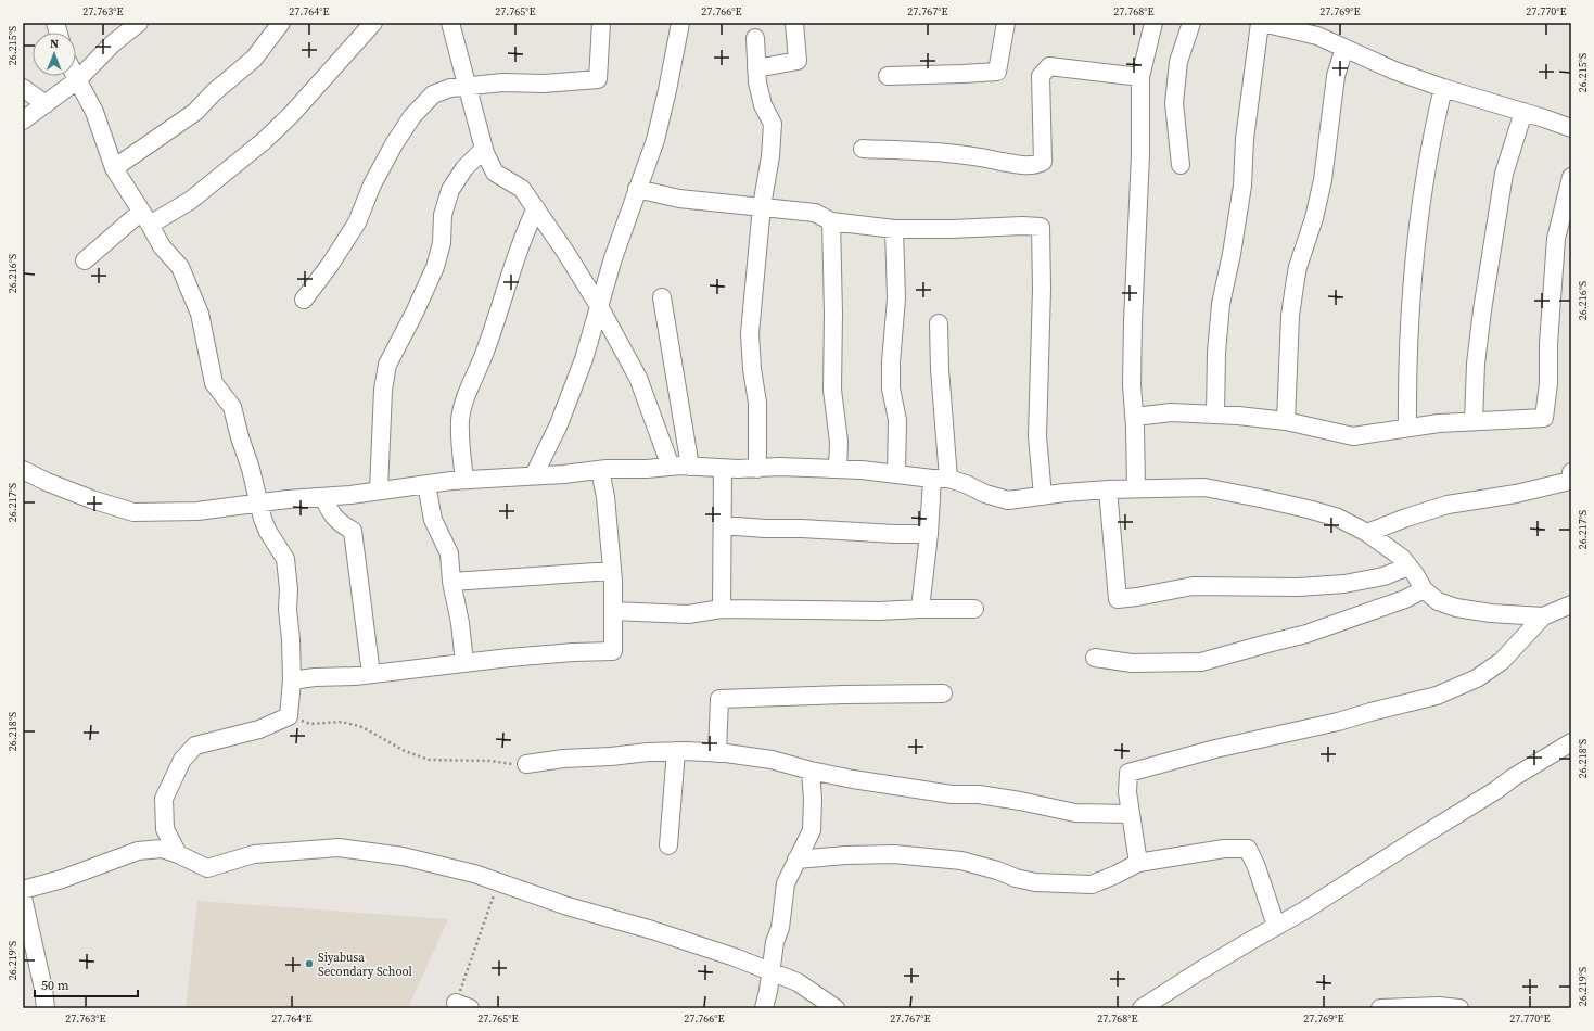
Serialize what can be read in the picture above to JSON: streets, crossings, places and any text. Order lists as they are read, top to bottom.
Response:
{
  "places": ["Siyabusa Secondary School"],
  "scale_bar": "50 m",
  "north": "top",
  "coordinates": [
    "27.763°E",
    "27.764°E",
    "27.765°E",
    "27.766°E",
    "27.767°E",
    "27.768°E",
    "27.769°E",
    "27.770°E",
    "26.215°S",
    "26.216°S",
    "26.217°S",
    "26.218°S",
    "26.219°S"
  ]
}
